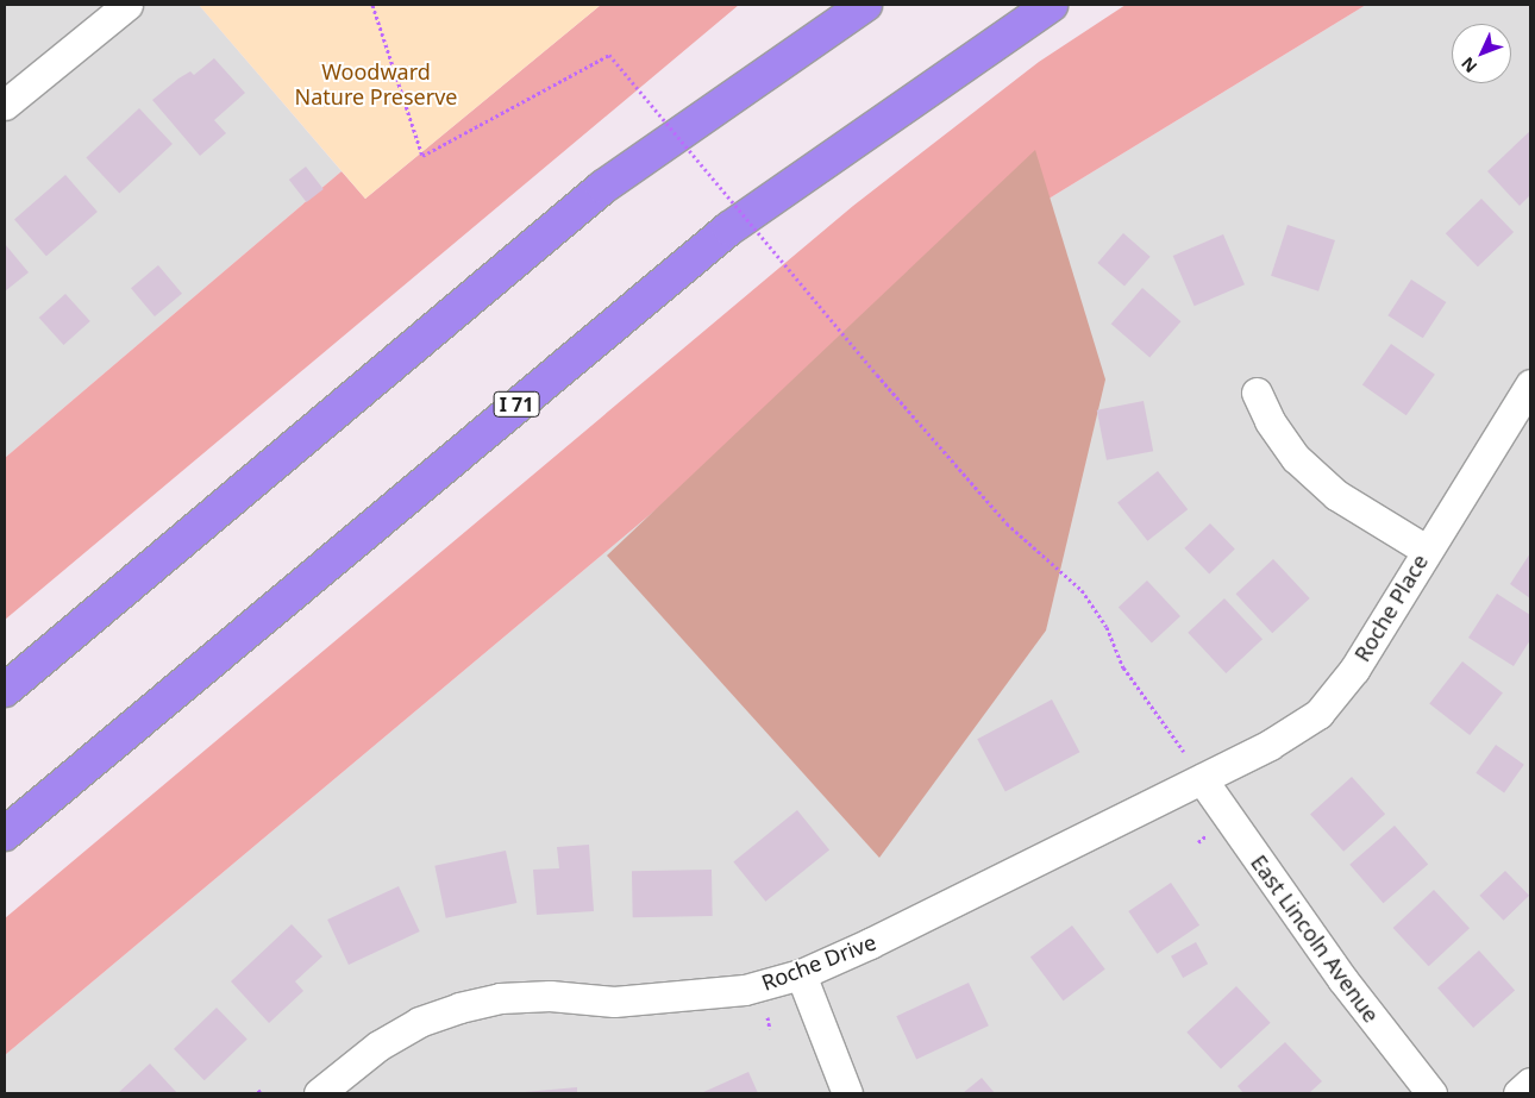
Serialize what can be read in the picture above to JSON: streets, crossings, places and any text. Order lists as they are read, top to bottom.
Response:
{
  "streets": {
    "highway": ["I 71"],
    "street": ["Roche Place", "East Lincoln Avenue", "Roche Drive"]
  },
  "crossings": [
    ["Roche Place", "East Lincoln Avenue"],
    ["Roche Place", "Roche Drive"],
    ["East Lincoln Avenue", "Roche Drive"]
  ],
  "parks": ["Woodward Nature Preserve"],
  "north": "bottom left"
}
